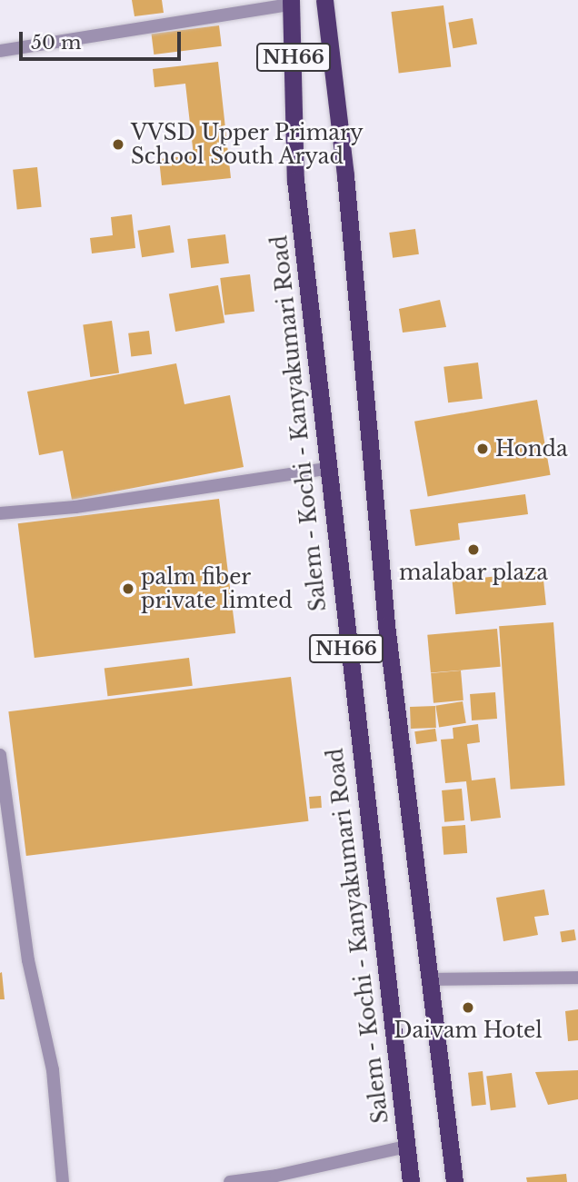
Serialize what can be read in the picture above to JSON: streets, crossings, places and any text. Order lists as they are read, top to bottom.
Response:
{
  "streets": {
    "highway": ["NH66", "Salem - Kochi - Kanyakumari Road"]
  },
  "places": [
    "VVSD Upper Primary School South Aryad",
    "Honda",
    "malabar plaza",
    "palm fiber private limted",
    "Daivam Hotel"
  ],
  "scale_bar": "50 m"
}
